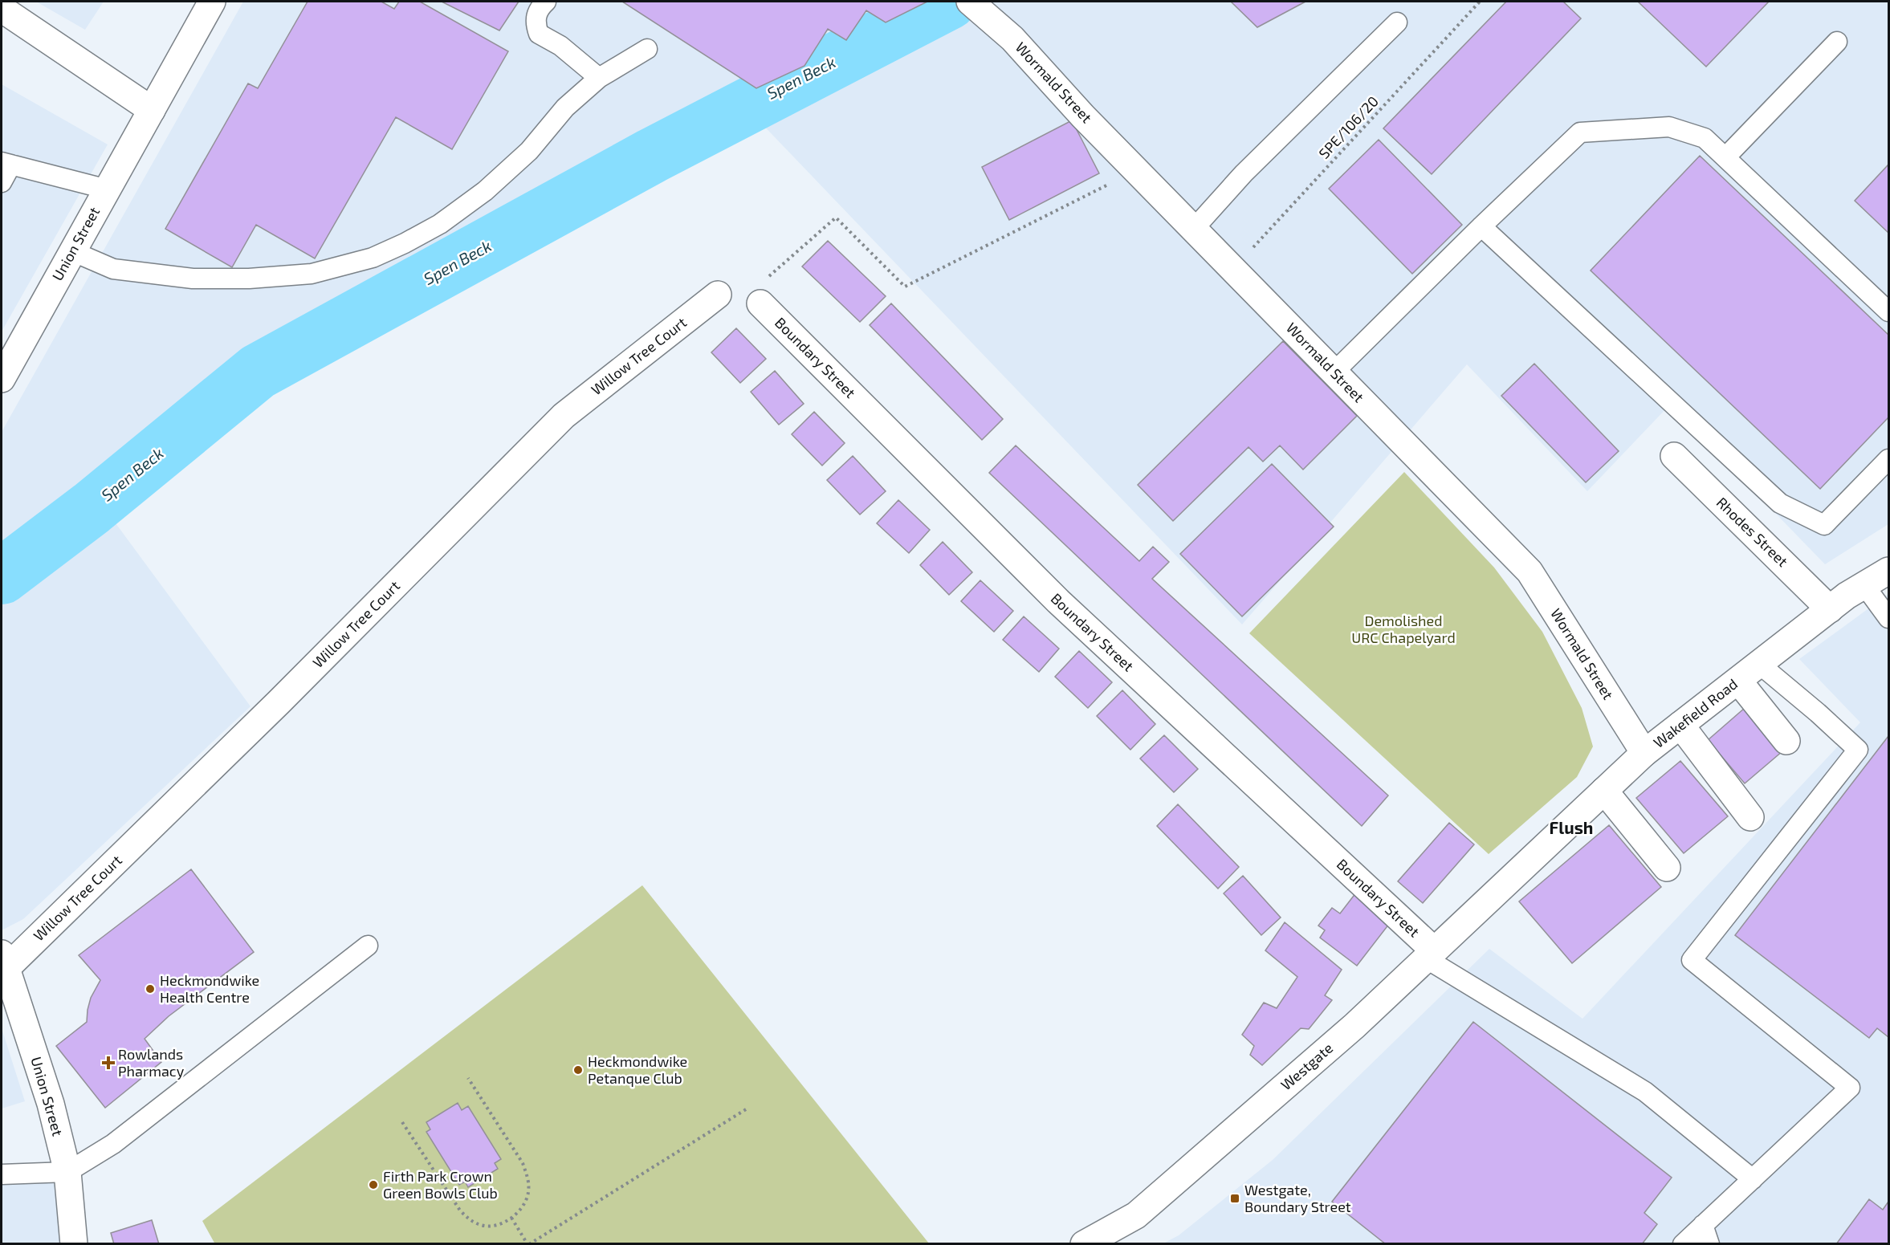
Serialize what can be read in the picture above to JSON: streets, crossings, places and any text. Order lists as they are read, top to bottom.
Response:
{
  "streets": {
    "street": [
      "Wormald Street",
      "Union Street",
      "Willow Tree Court",
      "Boundary Street",
      "Rhodes Street",
      "Wakefield Road",
      "Westgate"
    ],
    "path": ["SPE/106/20"]
  },
  "crossings": [
    ["Wormald Street", "SPE/106/20"],
    ["Wormald Street", "Wakefield Road"],
    ["Union Street", "Willow Tree Court"],
    ["Boundary Street", "Westgate"],
    ["Rhodes Street", "Wakefield Road"],
    ["Wakefield Road", "Westgate"]
  ],
  "districts": ["Flush"],
  "water": ["Spen Beck"],
  "parks": ["Demolished URC Chapelyard"],
  "places": {
    "other": ["Heckmondwike Health Centre", "Heckmondwike Petanque Club", "Firth Park Crown Green Bowls Club"],
    "health": ["Rowlands Pharmacy"],
    "transit": ["Westgate, Boundary Street"]
  }
}
